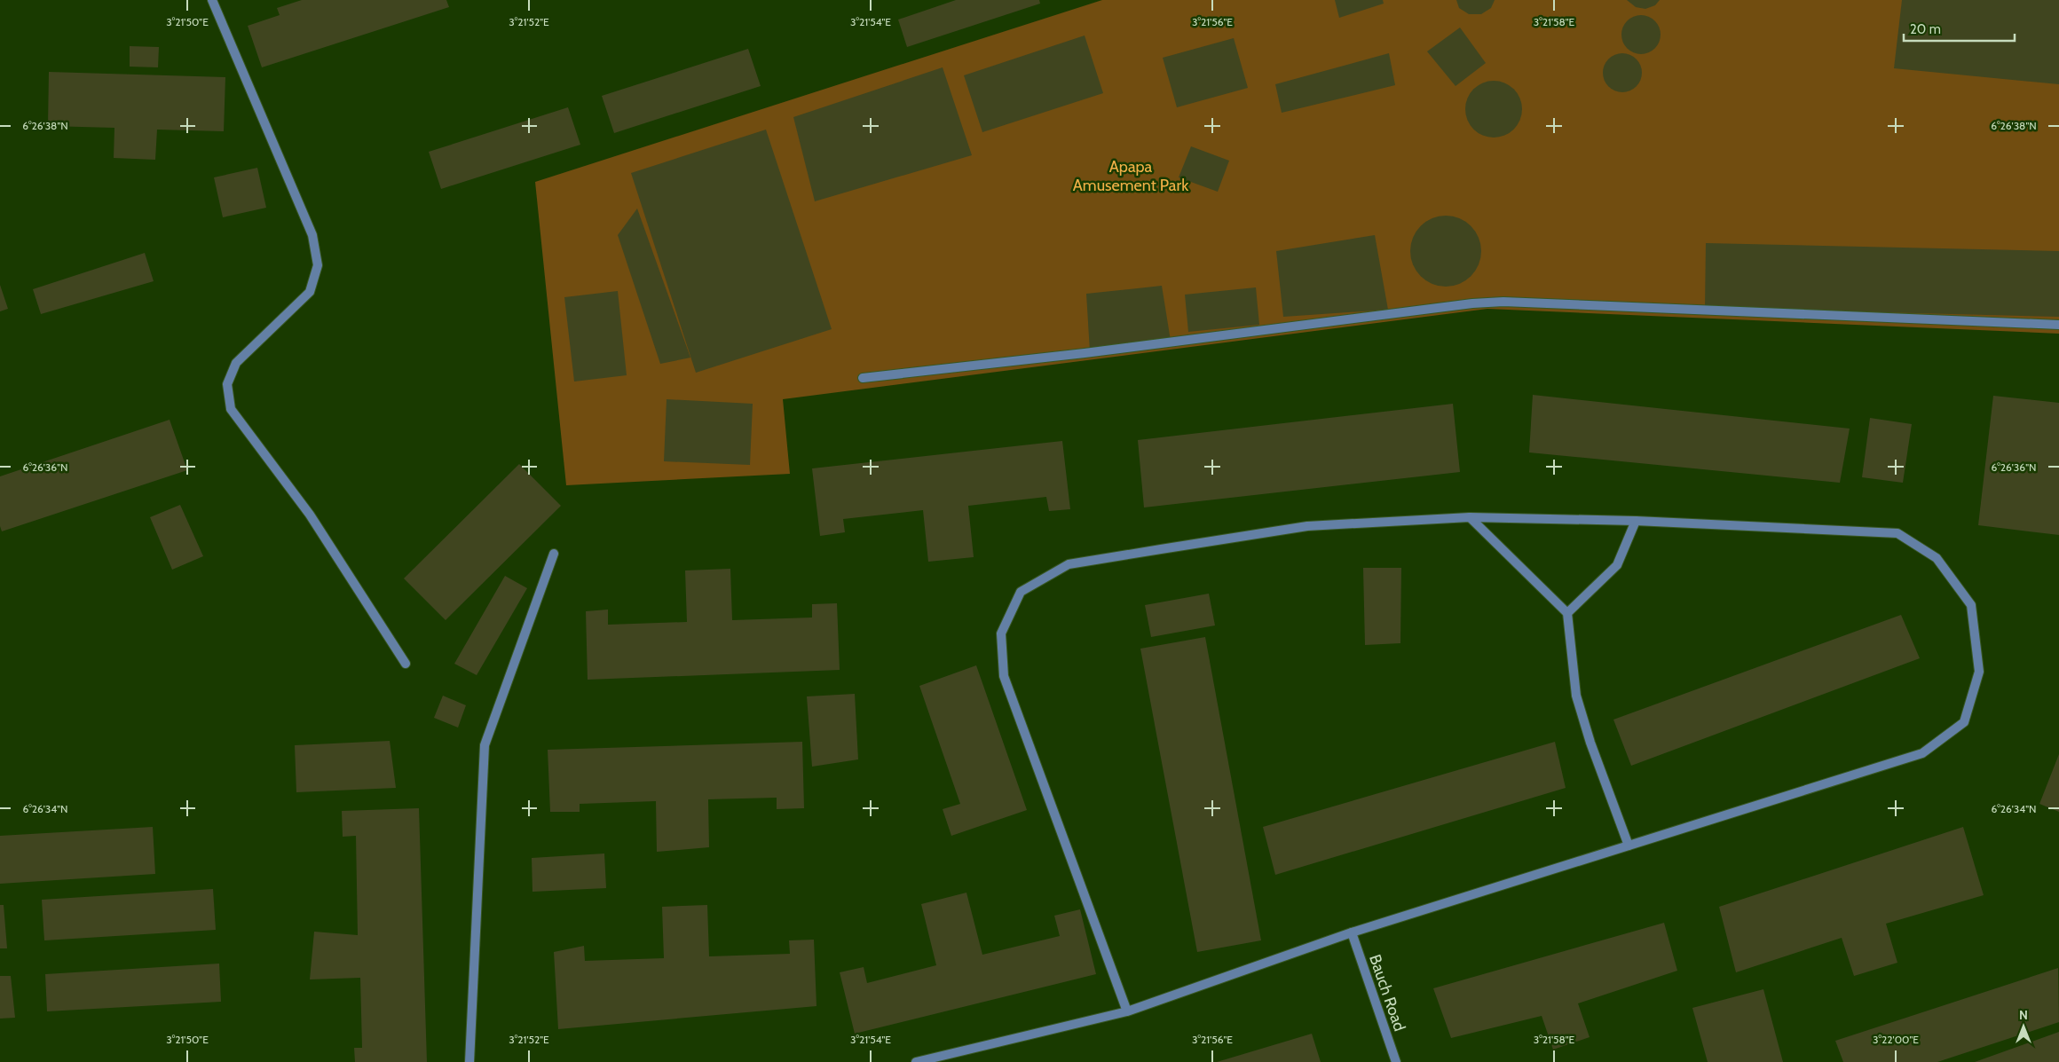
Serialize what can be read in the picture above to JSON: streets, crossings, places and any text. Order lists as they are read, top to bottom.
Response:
{
  "streets": {
    "street": ["Bauch Road"]
  },
  "parks": ["Apapa Amusement Park"],
  "scale_bar": "20 m",
  "north": "top",
  "coordinates": [
    "3°21'50\"E",
    "3°21'52\"E",
    "3°21'54\"E",
    "3°21'56\"E",
    "3°21'58\"E",
    "6°26'38\"N",
    "6°26'36\"N",
    "6°26'34\"N",
    "3°22'00\"E"
  ]
}
